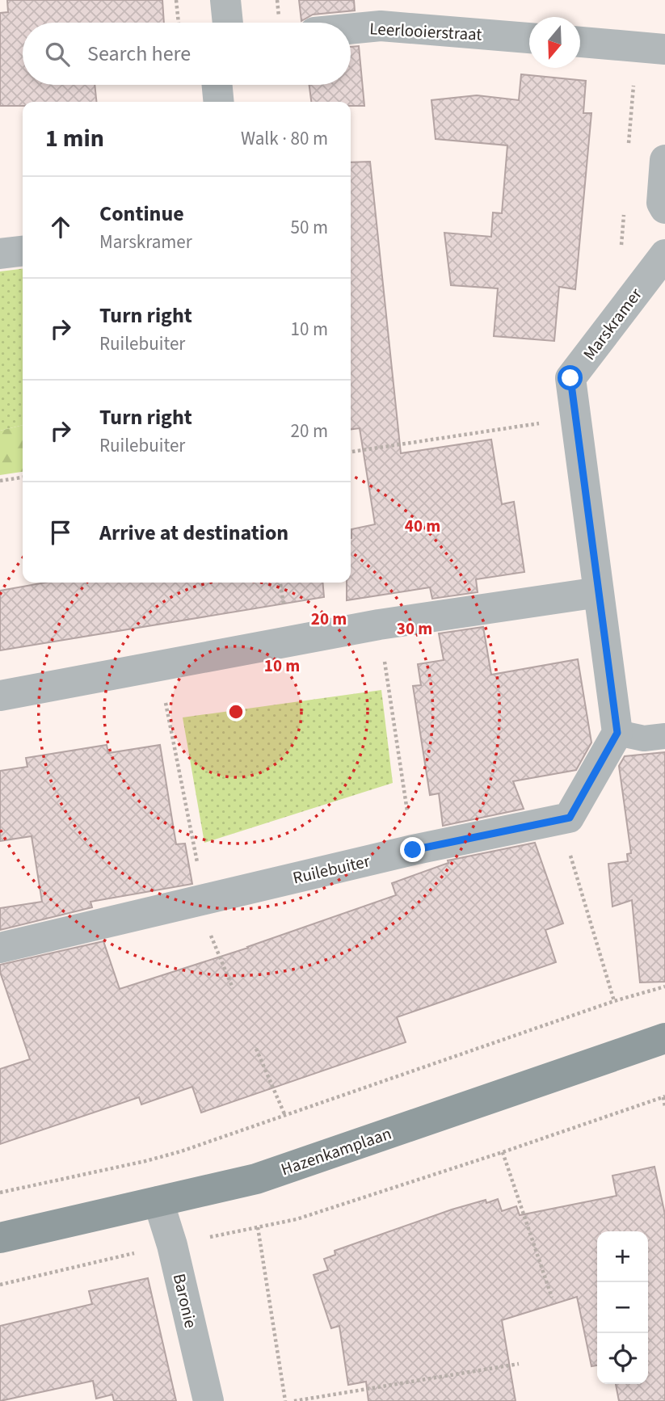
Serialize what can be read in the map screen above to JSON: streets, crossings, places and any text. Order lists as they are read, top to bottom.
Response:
{
  "streets": {
    "street": [
      "Leerlooierstraat",
      "Marskramer",
      "Ruilebuiter",
      "Hazenkamplaan",
      "Baronie"
    ]
  },
  "crossings": [
    ["Marskramer", "Ruilebuiter"],
    ["Hazenkamplaan", "Baronie"]
  ],
  "north": "bottom",
  "page": {
    "search": "Search here",
    "heading": ["1 min", "Walk · 80 m"],
    "list": [
      ["Continue", "Marskramer", "50 m"],
      ["Turn right", "Ruilebuiter", "10 m"],
      ["Turn right", "Ruilebuiter", "20 m"],
      "Arrive at destination"
    ],
    "map_buttons": ["+", "−"]
  },
  "rings": [
    "40 m",
    "20 m",
    "30 m",
    "10 m"
  ]
}
